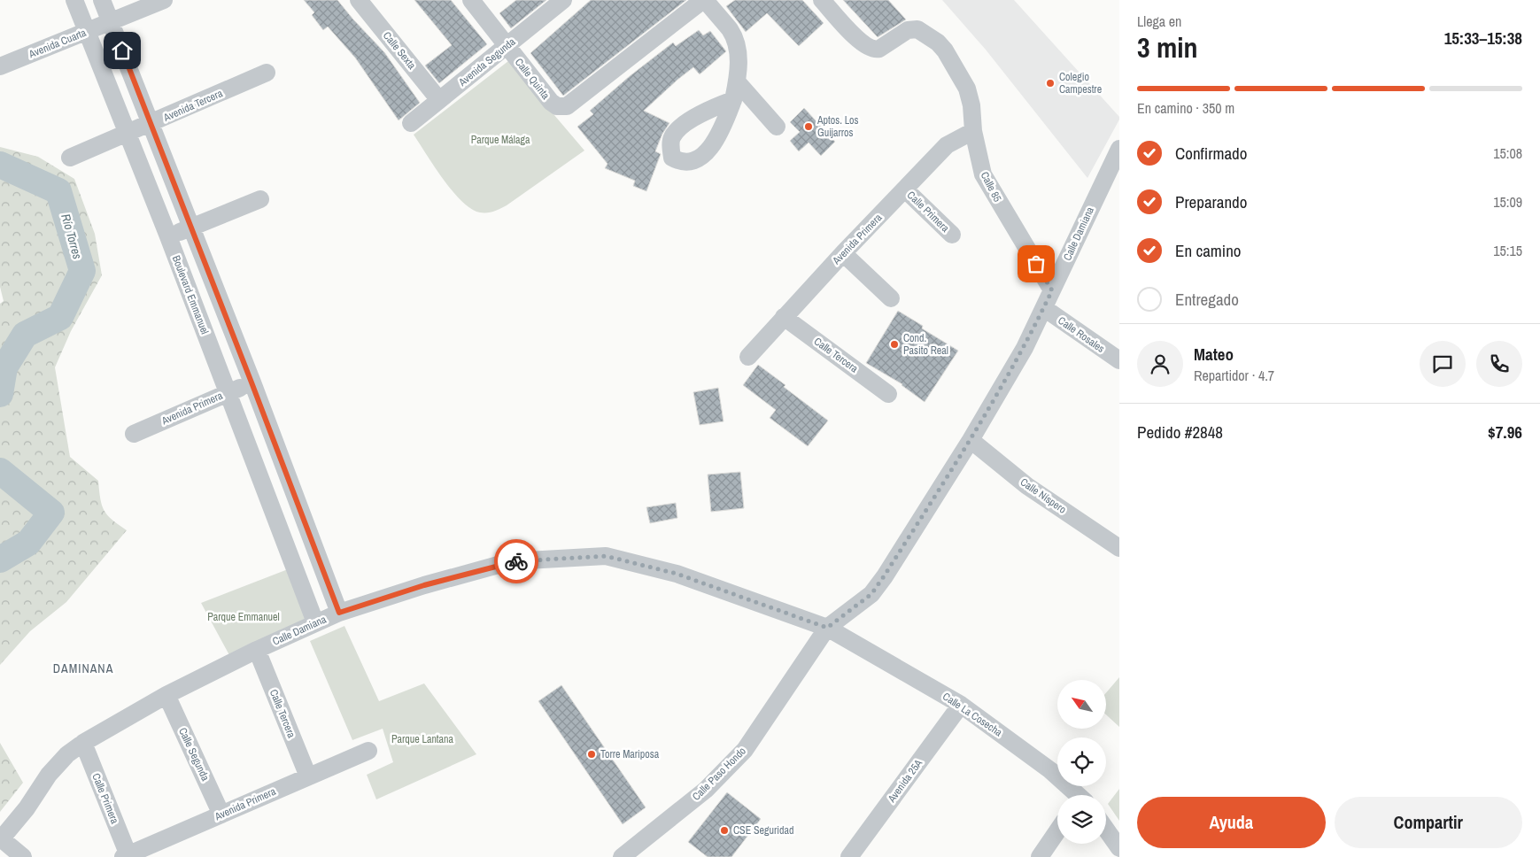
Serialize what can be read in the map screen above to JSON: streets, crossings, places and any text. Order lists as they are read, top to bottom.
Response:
{
  "streets": {
    "street": [
      "Avenida Cuarta",
      "Calle Sexta",
      "Avenida Segunda",
      "Calle Quinta",
      "Avenida Tercera",
      "Calle 85",
      "Calle Primera",
      "Calle Damiana",
      "Avenida Primera",
      "Boulevard Emmanuel",
      "Calle Rosales",
      "Calle Tercera",
      "Calle Níspero",
      "Calle La Cosecha",
      "Calle Segunda",
      "Calle Paso Hondo",
      "Avenida 25A"
    ]
  },
  "crossings": [
    ["Avenida Cuarta", "Boulevard Emmanuel"],
    ["Calle Sexta", "Avenida Segunda"],
    ["Avenida Segunda", "Calle Quinta"],
    ["Avenida Tercera", "Boulevard Emmanuel"],
    ["Calle 85", "Calle Damiana"],
    ["Calle 85", "Avenida Primera"],
    ["Calle Primera", "Calle Damiana"],
    ["Calle Primera", "Avenida Primera"],
    ["Calle Damiana", "Boulevard Emmanuel"],
    ["Calle Damiana", "Calle Rosales"],
    ["Calle Damiana", "Calle Tercera"],
    ["Calle Damiana", "Calle Níspero"],
    ["Calle Damiana", "Calle La Cosecha"],
    ["Calle Damiana", "Calle Segunda"],
    ["Calle Damiana", "Calle Paso Hondo"],
    ["Avenida Primera", "Boulevard Emmanuel"],
    ["Avenida Primera", "Calle Tercera"],
    ["Avenida Primera", "Calle Segunda"],
    ["Calle La Cosecha", "Calle Paso Hondo"],
    ["Calle La Cosecha", "Avenida 25A"]
  ],
  "districts": ["DAMINANA"],
  "water": ["Río Torres"],
  "parks": ["Parque Málaga", "Parque Emmanuel", "Parque Lantana"],
  "places": [
    "Colegio Campestre",
    "Aptos. Los Guijarros",
    "Cond. Pasito Real",
    "Torre Mariposa",
    "CSE Seguridad"
  ],
  "north": "top left",
  "page": {
    "heading": ["3 min", "Llega en", "15:33–15:38"],
    "panel": [
      "Mateo",
      "Repartidor · 4.7",
      "Pedido #2848",
      "$7.96"
    ],
    "bar": "En camino · 350 m",
    "list": [
      ["Confirmado", "15:08"],
      ["Preparando", "15:09"],
      ["En camino", "15:15"],
      "Entregado"
    ],
    "buttons": ["Ayuda", "Compartir"]
  }
}
